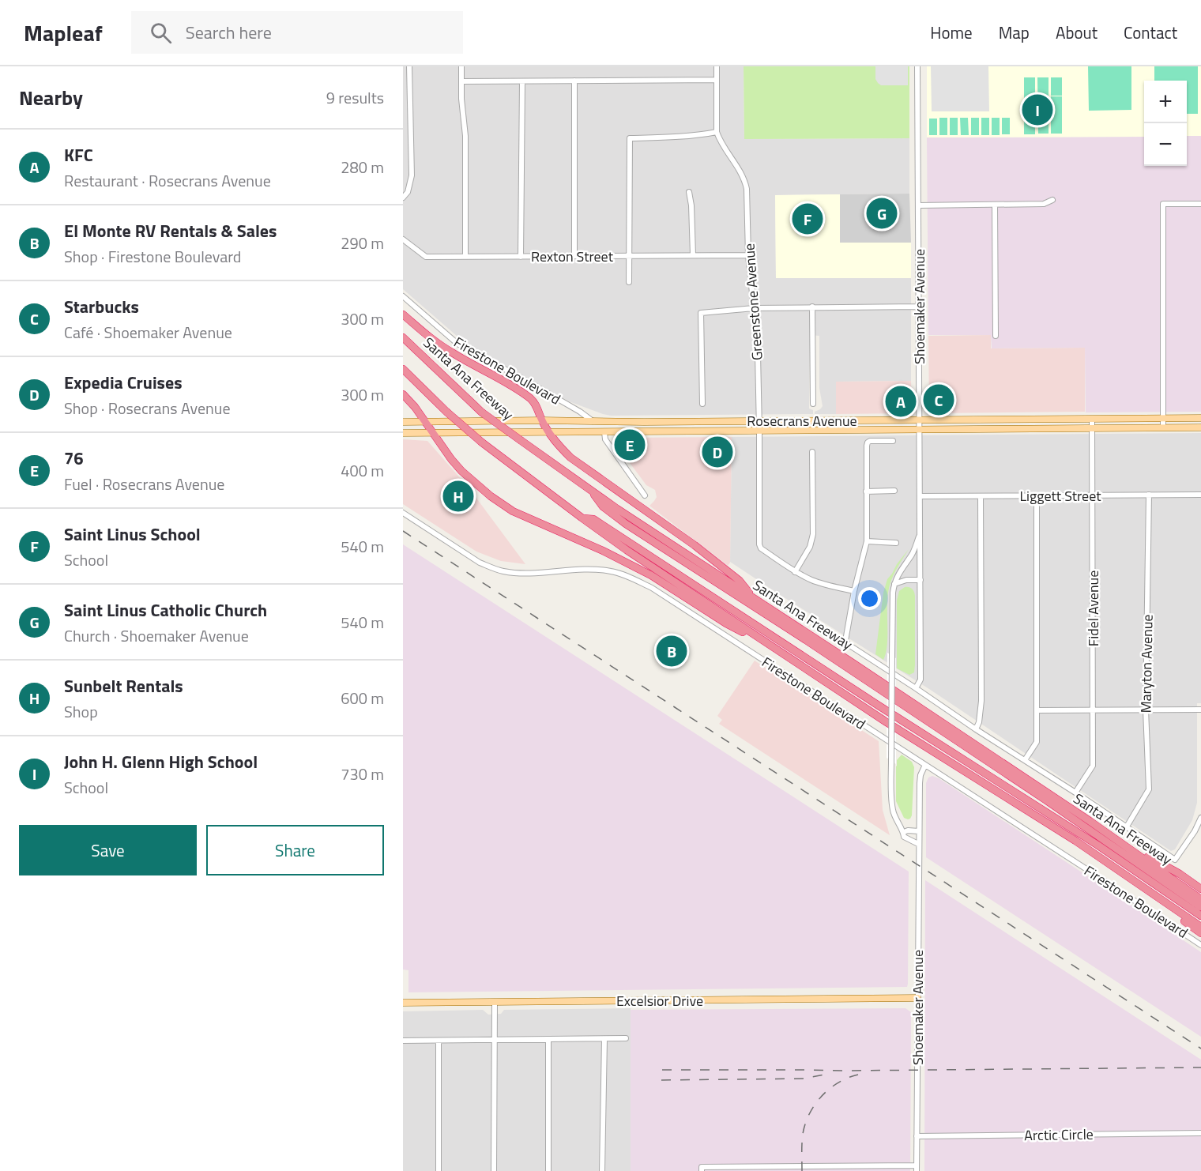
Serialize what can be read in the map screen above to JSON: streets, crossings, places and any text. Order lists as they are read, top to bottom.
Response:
{
  "streets": {
    "highway": ["Santa Ana Freeway"],
    "main road": ["Rosecrans Avenue", "Excelsior Drive"],
    "street": [
      "Rexton Street",
      "Greenstone Avenue",
      "Shoemaker Avenue",
      "Firestone Boulevard",
      "Liggett Street",
      "Fidel Avenue",
      "Maryton Avenue",
      "Arctic Circle"
    ]
  },
  "crossings": [
    ["Rexton Street", "Greenstone Avenue"],
    ["Greenstone Avenue", "Rosecrans Avenue"],
    ["Shoemaker Avenue", "Firestone Boulevard"],
    ["Shoemaker Avenue", "Rosecrans Avenue"],
    ["Shoemaker Avenue", "Liggett Street"],
    ["Shoemaker Avenue", "Excelsior Drive"],
    ["Shoemaker Avenue", "Arctic Circle"],
    ["Firestone Boulevard", "Rosecrans Avenue"],
    ["Rosecrans Avenue", "Fidel Avenue"],
    ["Liggett Street", "Fidel Avenue"],
    ["Liggett Street", "Maryton Avenue"]
  ],
  "page": {
    "header": "Mapleaf",
    "search": "Search here",
    "nav": [
      "Home",
      "Map",
      "About",
      "Contact"
    ],
    "heading": ["Nearby", "9 results"],
    "map_buttons": ["+", "−"],
    "pins": [
      "I",
      "G",
      "F",
      "C",
      "A",
      "E",
      "D",
      "H",
      "B"
    ],
    "list": [
      {
        "mark": "A",
        "name": "KFC",
        "note": "Restaurant · Rosecrans Avenue",
        "value": "280 m"
      },
      {
        "mark": "B",
        "name": "El Monte RV Rentals & Sales",
        "note": "Shop · Firestone Boulevard",
        "value": "290 m"
      },
      {
        "mark": "C",
        "name": "Starbucks",
        "note": "Café · Shoemaker Avenue",
        "value": "300 m"
      },
      {
        "mark": "D",
        "name": "Expedia Cruises",
        "note": "Shop · Rosecrans Avenue",
        "value": "300 m"
      },
      {
        "mark": "E",
        "name": "76",
        "note": "Fuel · Rosecrans Avenue",
        "value": "400 m"
      },
      {
        "mark": "F",
        "name": "Saint Linus School",
        "note": "School",
        "value": "540 m"
      },
      {
        "mark": "G",
        "name": "Saint Linus Catholic Church",
        "note": "Church · Shoemaker Avenue",
        "value": "540 m"
      },
      {
        "mark": "H",
        "name": "Sunbelt Rentals",
        "note": "Shop",
        "value": "600 m"
      },
      {
        "mark": "I",
        "name": "John H. Glenn High School",
        "note": "School",
        "value": "730 m"
      }
    ],
    "buttons": ["Save", "Share"]
  }
}
